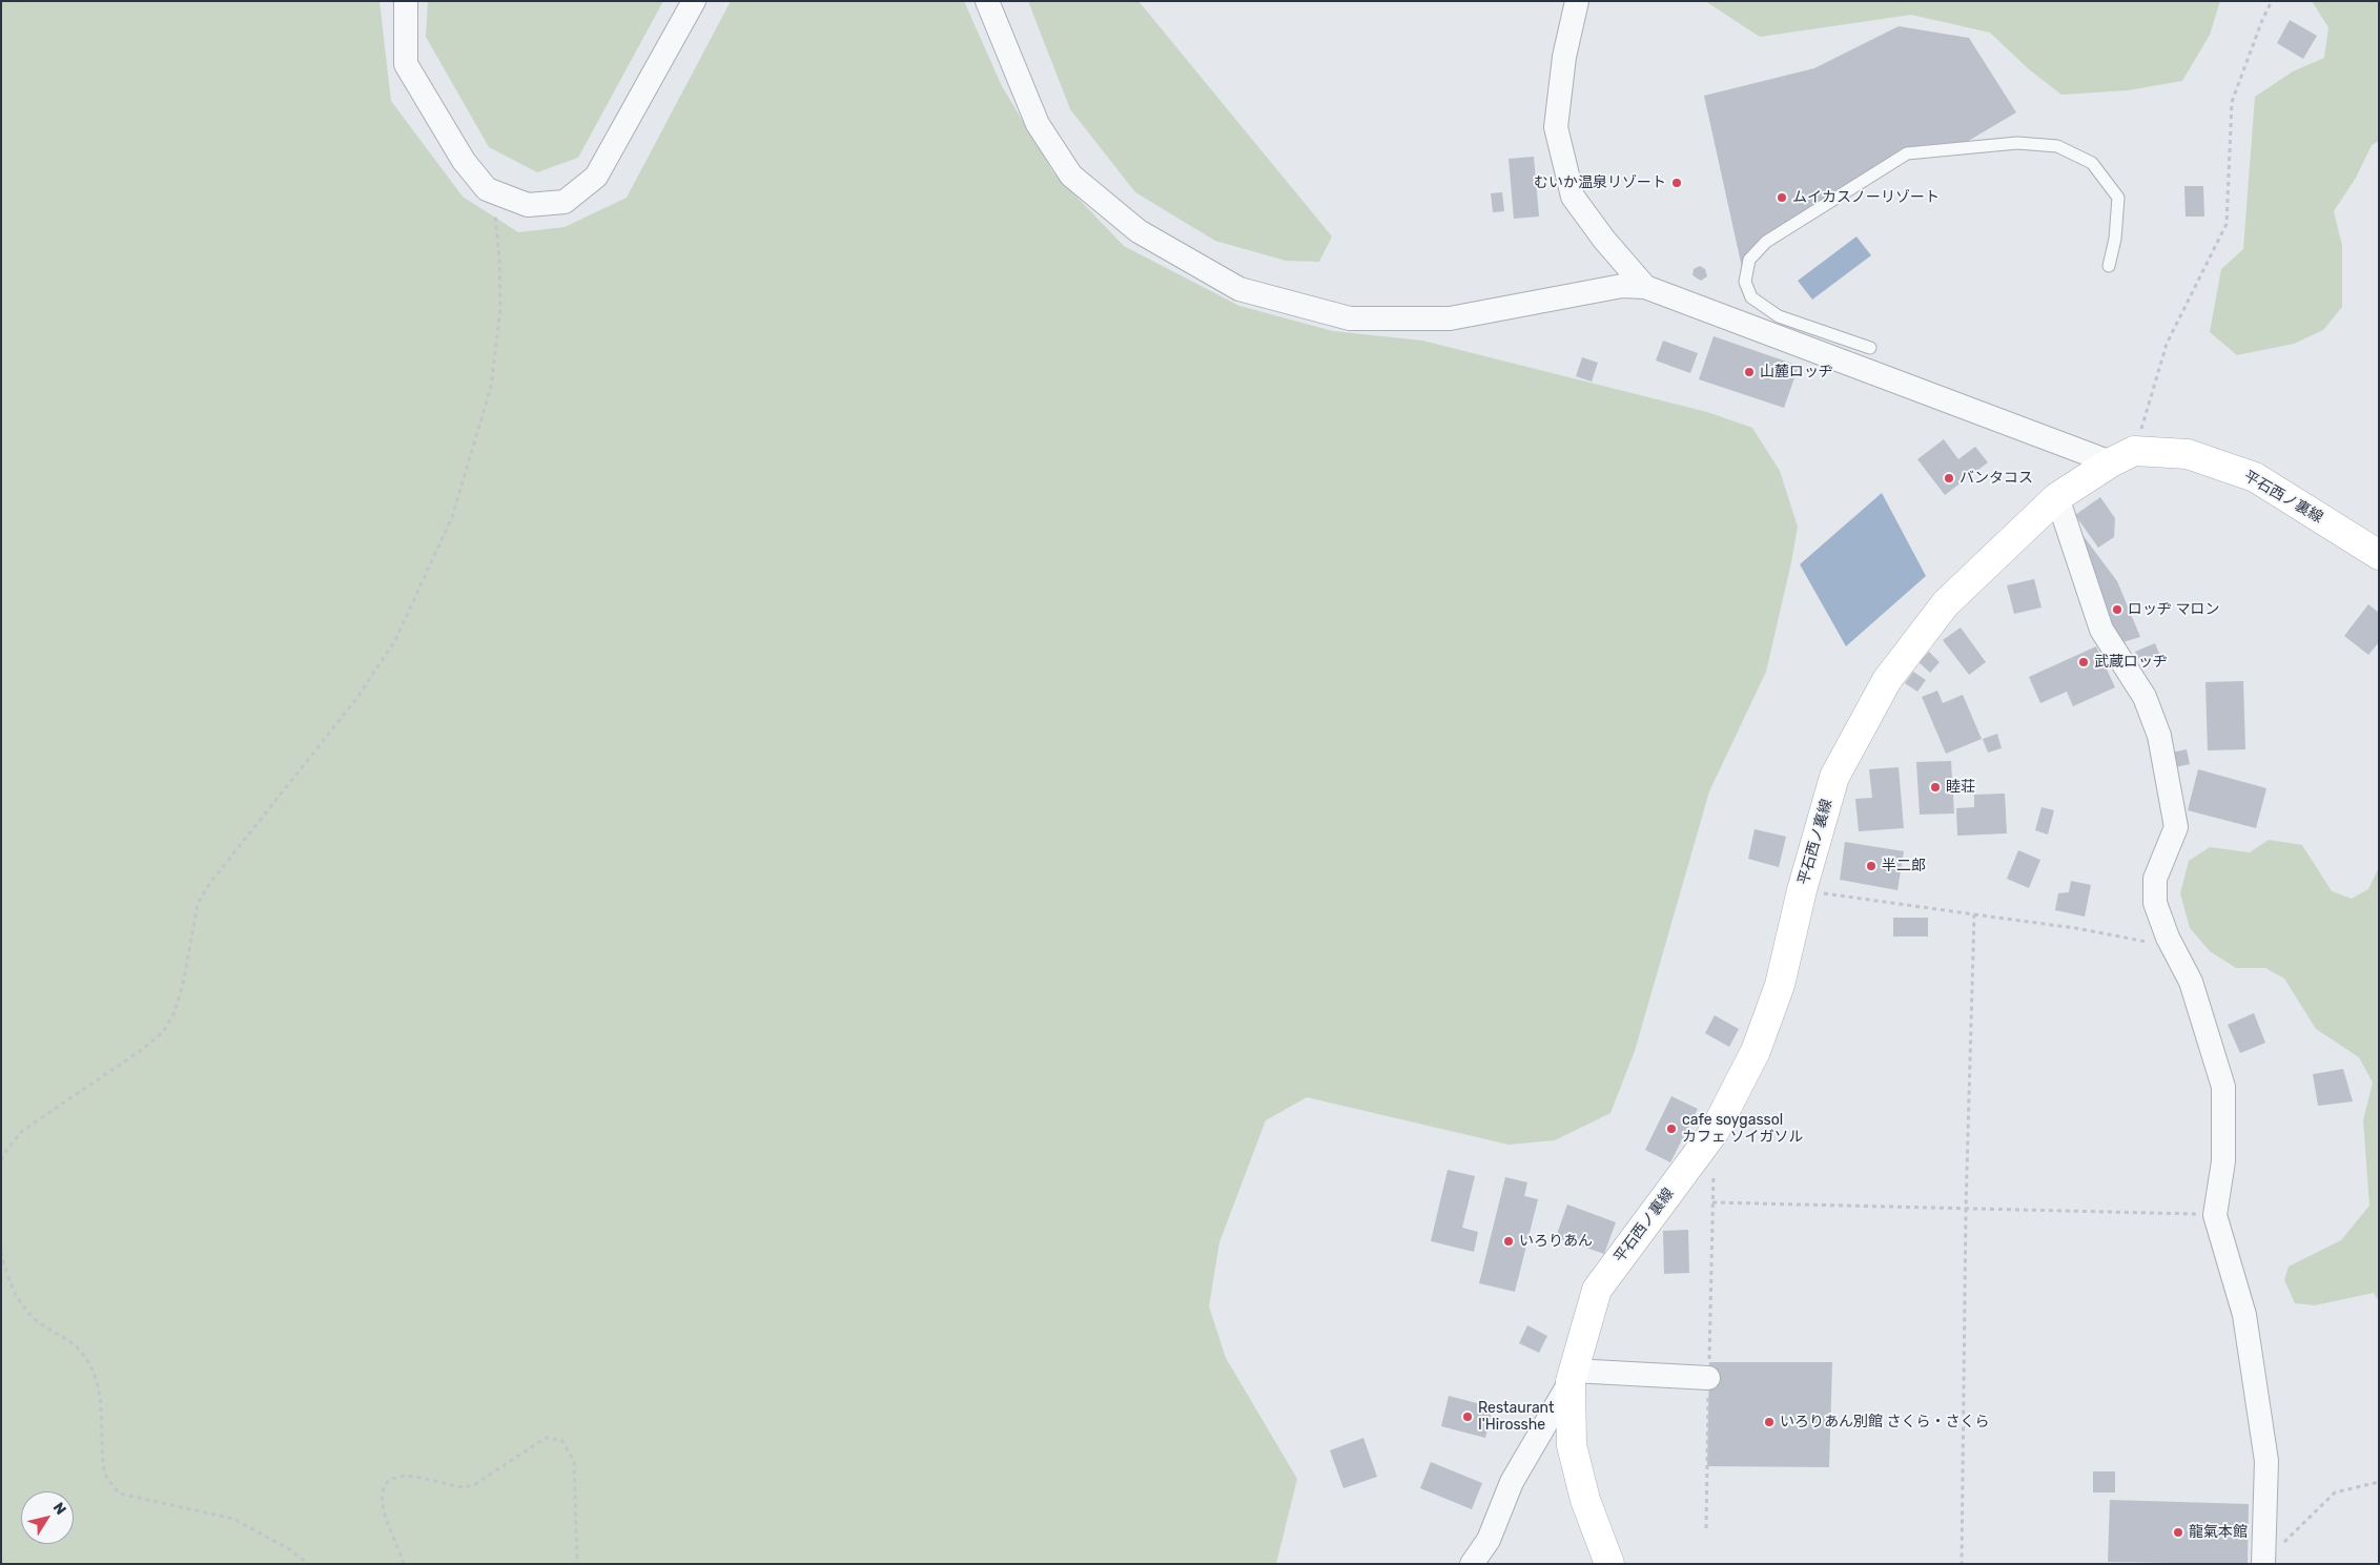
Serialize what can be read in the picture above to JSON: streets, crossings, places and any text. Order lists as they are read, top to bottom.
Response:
{
  "streets": {
    "main road": ["平石西ノ裏線"]
  },
  "places": [
    "むいか温泉リゾート",
    "ムイカスノーリゾート",
    "山麓ロッヂ",
    "バンタコス",
    "ロッヂ マロン",
    "武蔵ロッヂ",
    "睦荘",
    "半二郎",
    "cafe soygassol カフェ ソイガソル",
    "いろりあん",
    "Restaurant I'Hirosshe",
    "いろりあん別館 さくら・さくら",
    "龍氣本館"
  ],
  "north": "top right"
}
